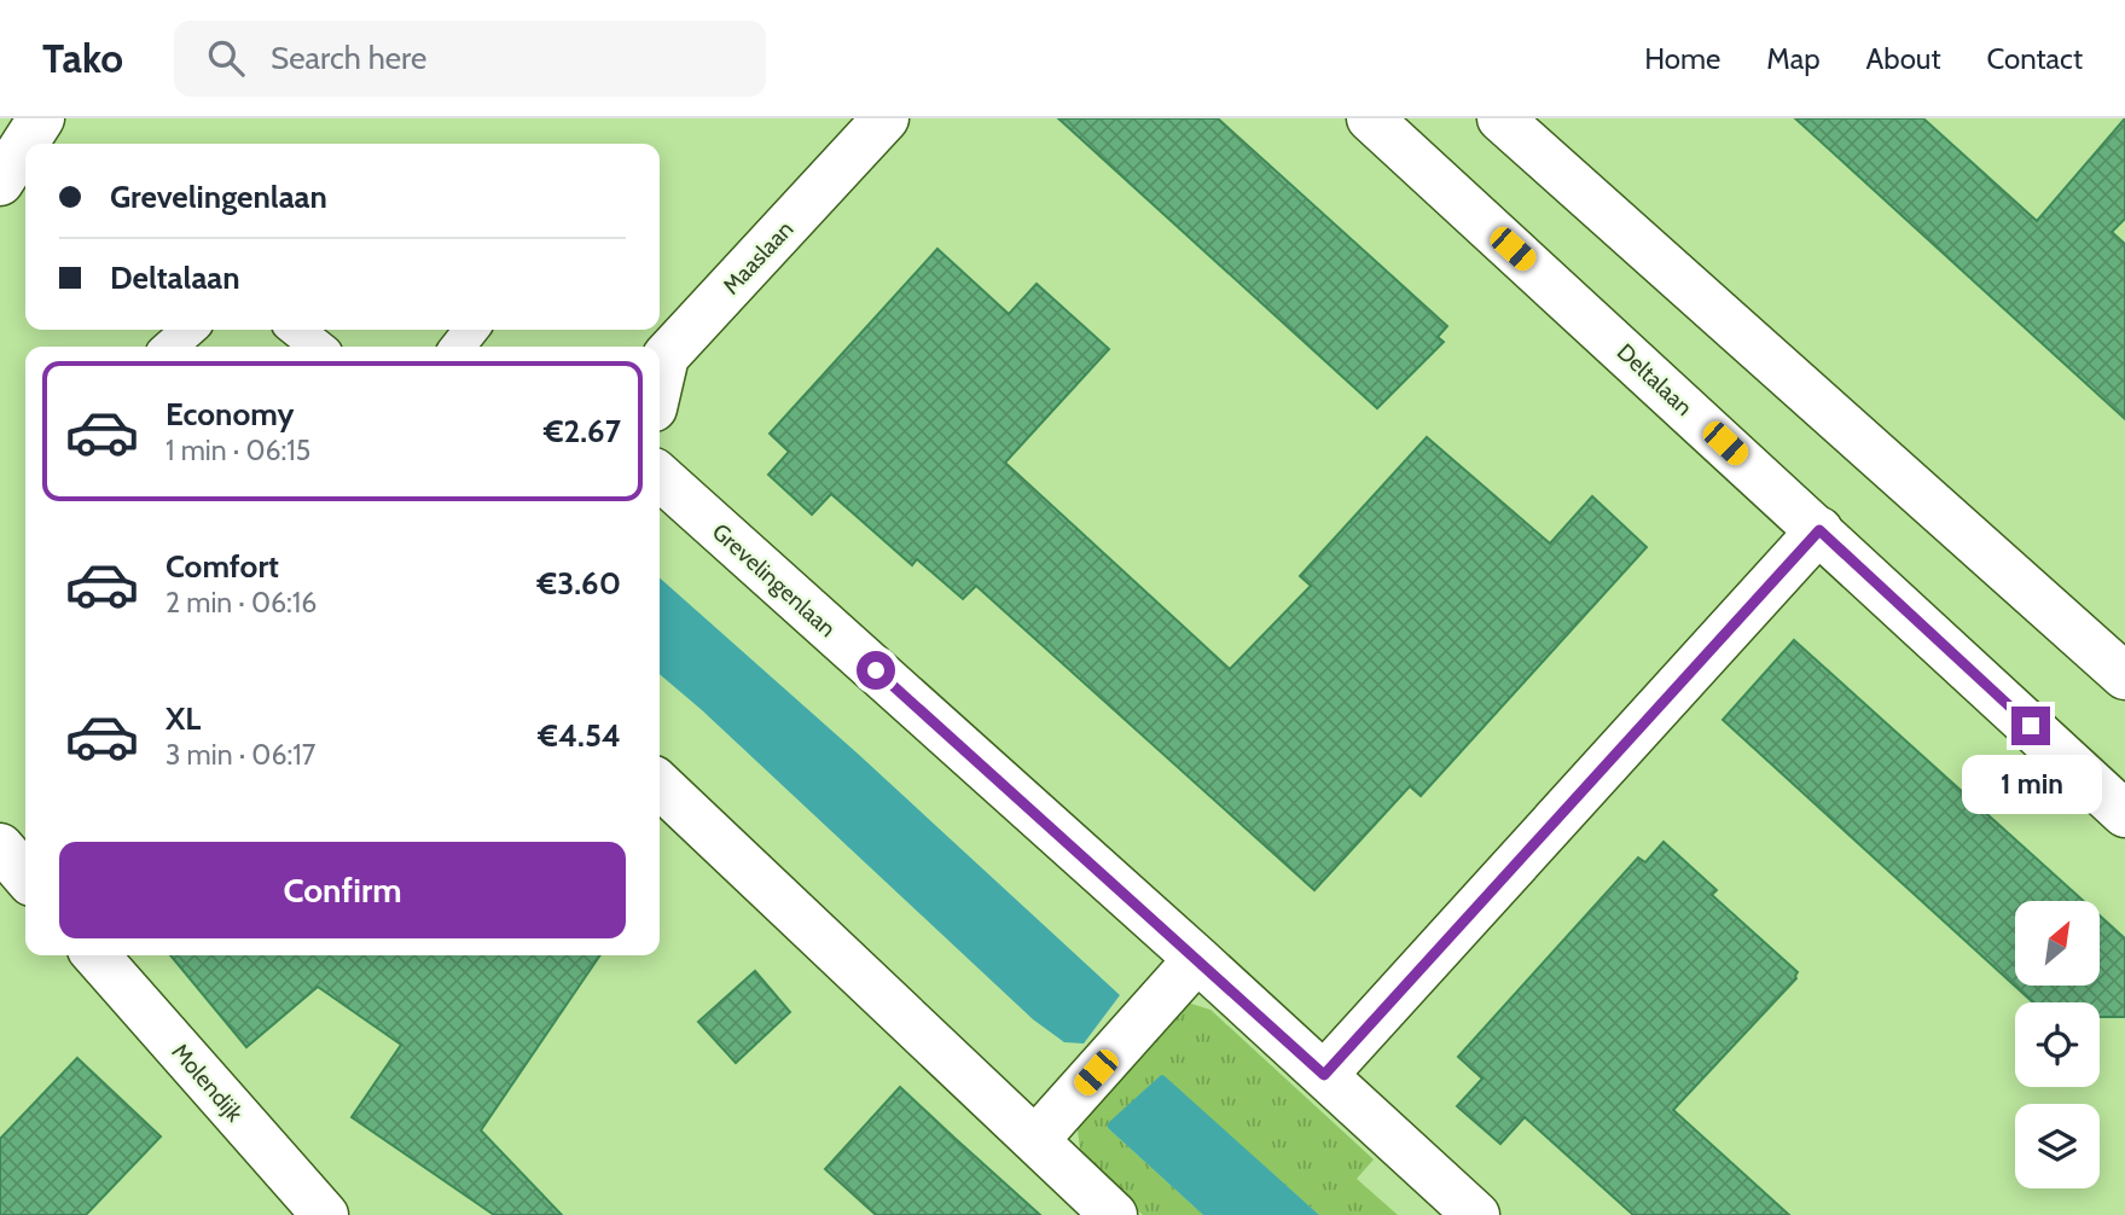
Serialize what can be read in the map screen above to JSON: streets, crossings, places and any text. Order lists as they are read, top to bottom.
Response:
{
  "streets": {
    "street": [
      "Maaslaan",
      "Deltalaan",
      "Grevelingenlaan",
      "Molendijk"
    ]
  },
  "north": "top right",
  "page": {
    "header": "Tako",
    "search": "Search here",
    "nav": [
      "Home",
      "Map",
      "About",
      "Contact"
    ],
    "banner": ["Grevelingenlaan", "Deltalaan"],
    "list": [
      {
        "name": "Economy",
        "note": "1 min · 06:15",
        "value": "€2.67"
      },
      {
        "name": "Comfort",
        "note": "2 min · 06:16",
        "value": "€3.60"
      },
      {
        "name": "XL",
        "note": "3 min · 06:17",
        "value": "€4.54"
      }
    ],
    "bubble": "1 min",
    "buttons": "Confirm"
  }
}
